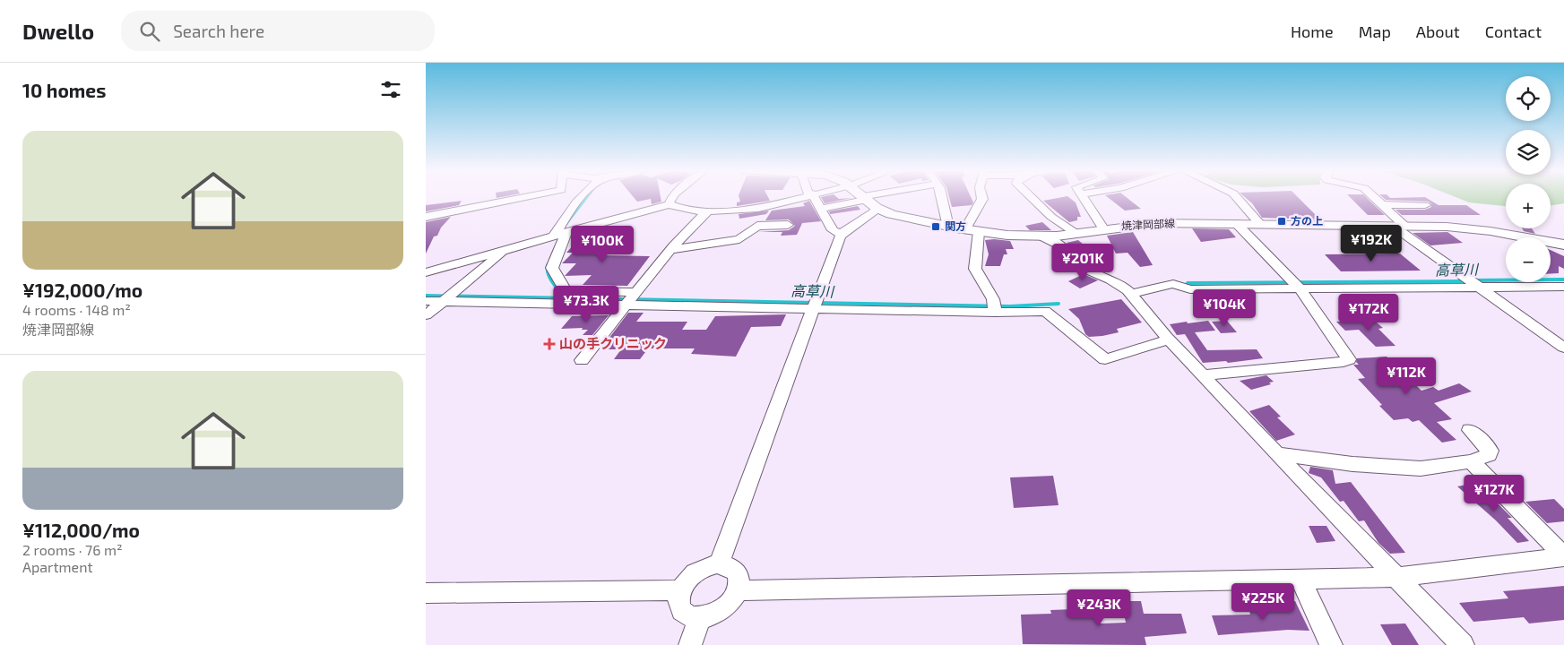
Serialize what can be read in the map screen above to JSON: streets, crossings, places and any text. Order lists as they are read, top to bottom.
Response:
{
  "streets": {
    "main road": ["焼津岡部線"]
  },
  "water": ["高草川"],
  "places": {
    "transit": ["方の上", "関方"],
    "health": ["山の手クリニック"]
  },
  "page": {
    "header": "Dwello",
    "search": "Search here",
    "nav": [
      "Home",
      "Map",
      "About",
      "Contact"
    ],
    "heading": "10 homes",
    "map_buttons": ["+", "−"],
    "list": [
      {
        "name": "¥192,000/mo",
        "note": "4 rooms · 148 m² · 焼津岡部線"
      },
      {
        "name": "¥112,000/mo",
        "note": "2 rooms · 76 m² · Apartment"
      }
    ],
    "price": [
      "¥192K",
      "¥100K",
      "¥201K",
      "¥73.3K",
      "¥104K",
      "¥172K",
      "¥112K",
      "¥127K",
      "¥225K",
      "¥243K"
    ]
  }
}
